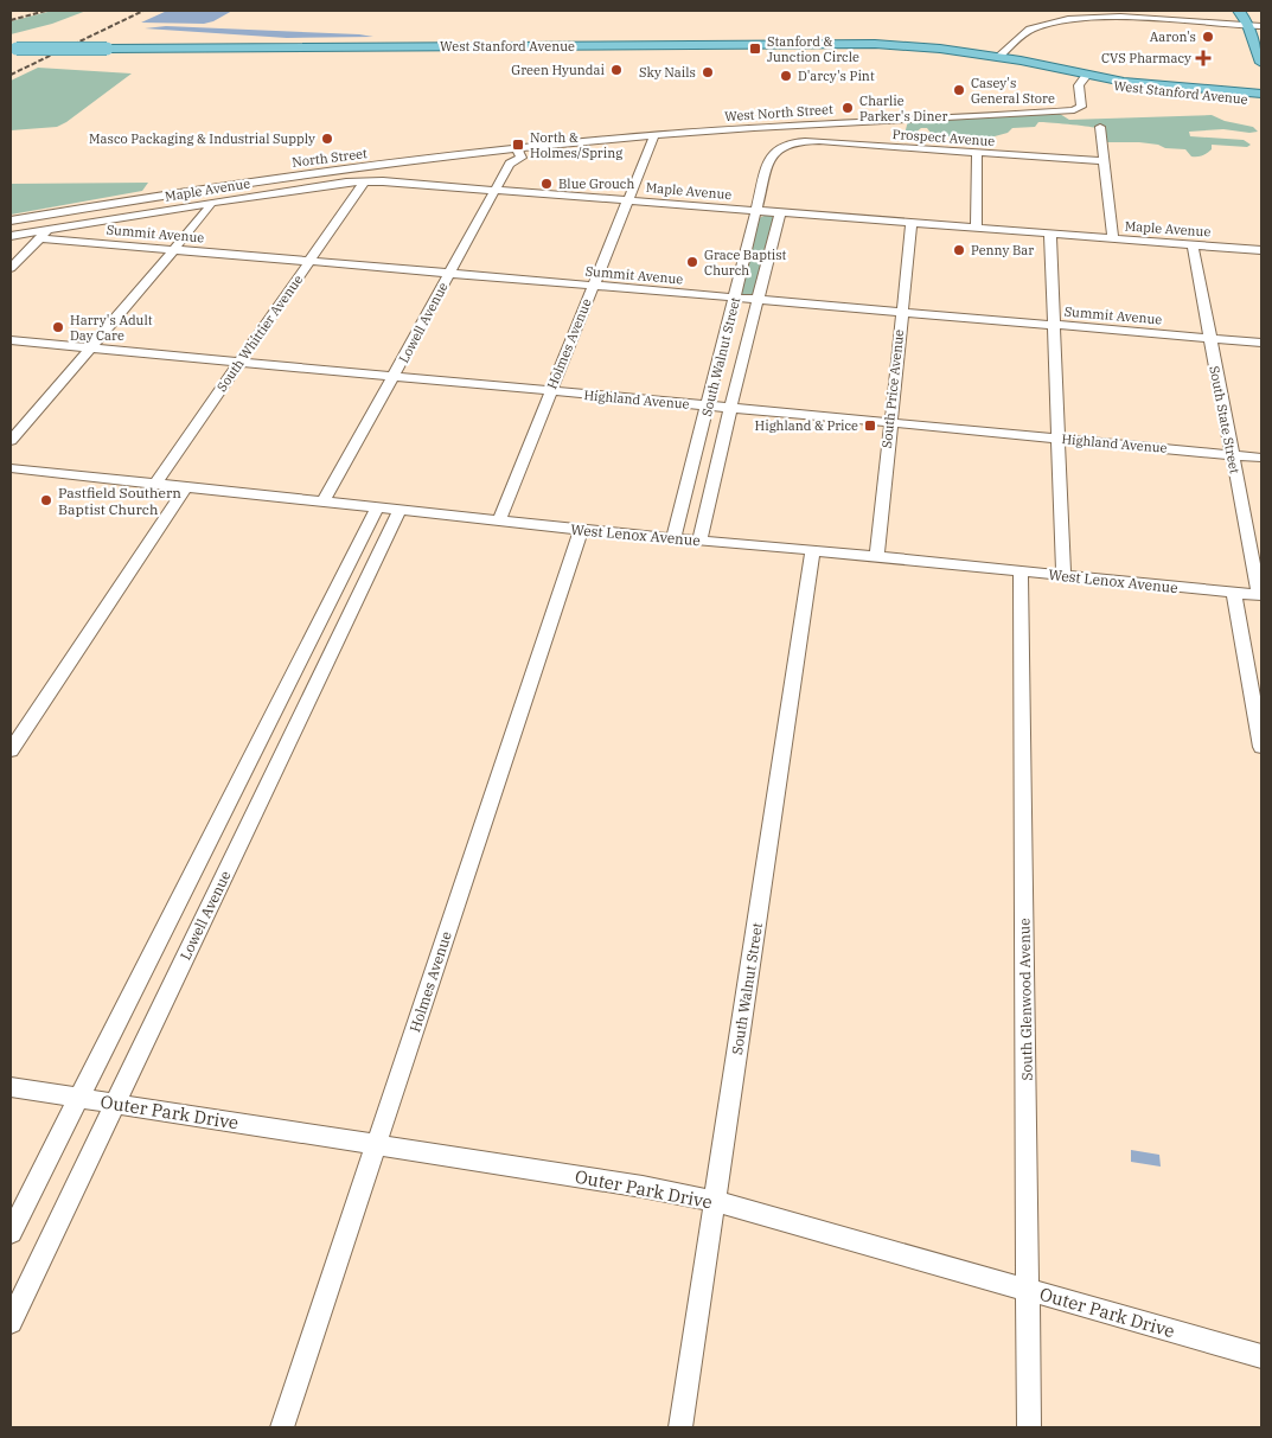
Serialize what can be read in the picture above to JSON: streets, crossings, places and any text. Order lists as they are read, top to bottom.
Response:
{
  "streets": {
    "main road": ["West Stanford Avenue"],
    "street": [
      "West North Street",
      "Prospect Avenue",
      "North Street",
      "Maple Avenue",
      "Summit Avenue",
      "Lowell Avenue",
      "South Whittier Avenue",
      "Holmes Avenue",
      "South Walnut Street",
      "South Price Avenue",
      "Highland Avenue",
      "South State Street",
      "West Lenox Avenue",
      "South Glenwood Avenue",
      "Outer Park Drive"
    ]
  },
  "crossings": [
    ["West Stanford Avenue", "West North Street"],
    ["West North Street", "North Street"],
    ["West North Street", "Holmes Avenue"],
    ["Prospect Avenue", "South Walnut Street"],
    ["North Street", "Lowell Avenue"],
    ["North Street", "Holmes Avenue"],
    ["Maple Avenue", "Lowell Avenue"],
    ["Maple Avenue", "South Whittier Avenue"],
    ["Maple Avenue", "Holmes Avenue"],
    ["Maple Avenue", "South Walnut Street"],
    ["Maple Avenue", "South Price Avenue"],
    ["Maple Avenue", "South State Street"],
    ["Summit Avenue", "Lowell Avenue"],
    ["Summit Avenue", "South Whittier Avenue"],
    ["Summit Avenue", "Holmes Avenue"],
    ["Summit Avenue", "South Walnut Street"],
    ["Summit Avenue", "South Price Avenue"],
    ["Summit Avenue", "South State Street"],
    ["Lowell Avenue", "Highland Avenue"],
    ["Lowell Avenue", "West Lenox Avenue"],
    ["Lowell Avenue", "Outer Park Drive"],
    ["South Whittier Avenue", "Highland Avenue"],
    ["South Whittier Avenue", "West Lenox Avenue"],
    ["Holmes Avenue", "Highland Avenue"],
    ["Holmes Avenue", "West Lenox Avenue"],
    ["Holmes Avenue", "Outer Park Drive"],
    ["South Walnut Street", "Highland Avenue"],
    ["South Walnut Street", "West Lenox Avenue"],
    ["South Walnut Street", "Outer Park Drive"],
    ["South Price Avenue", "Highland Avenue"],
    ["South Price Avenue", "West Lenox Avenue"],
    ["Highland Avenue", "South State Street"],
    ["South State Street", "West Lenox Avenue"],
    ["West Lenox Avenue", "South Glenwood Avenue"],
    ["South Glenwood Avenue", "Outer Park Drive"]
  ],
  "places": {
    "other": [
      "Aaron's",
      "Green Hyundai",
      "Sky Nails",
      "D'arcy's Pint",
      "Casey's General Store",
      "Charlie Parker's Diner",
      "Masco Packaging & Industrial Supply",
      "Blue Grouch",
      "Penny Bar",
      "Grace Baptist Church",
      "Harry's Adult Day Care",
      "Pastfield Southern Baptist Church"
    ],
    "transit": ["Stanford & Junction Circle", "North & Holmes/Spring", "Highland & Price"],
    "health": ["CVS Pharmacy"]
  }
}
